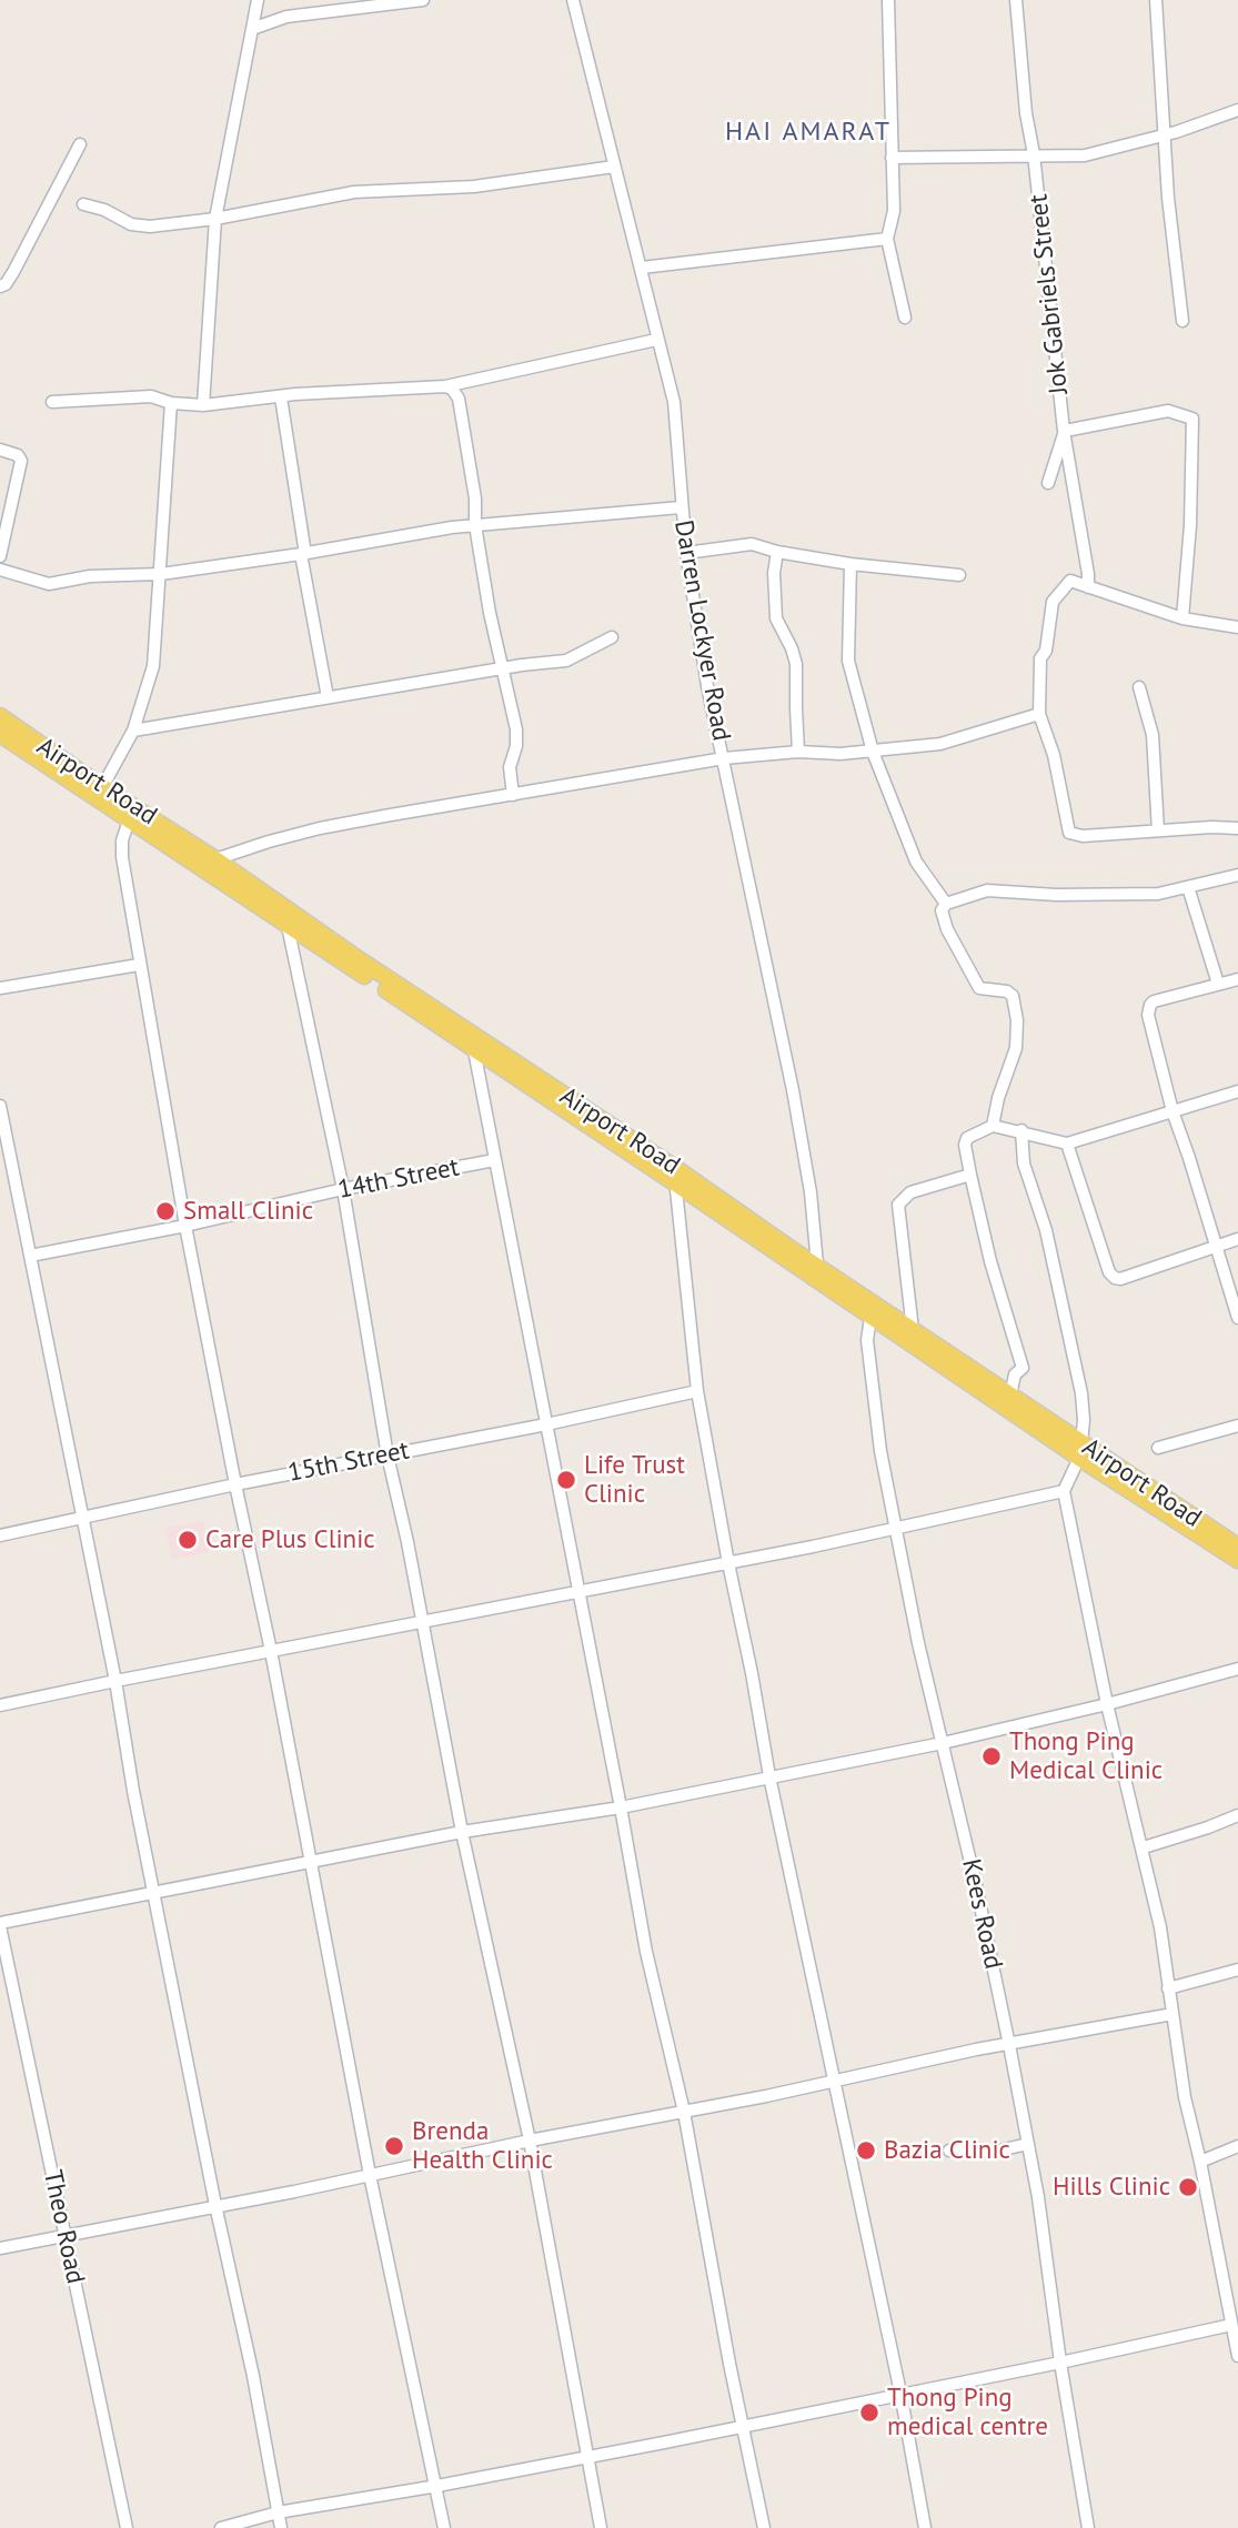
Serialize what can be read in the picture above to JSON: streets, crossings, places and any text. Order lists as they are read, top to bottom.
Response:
{
  "streets": {
    "main road": ["Airport Road"],
    "street": [
      "Jok Gabriels Street",
      "Darren Lockyer Road",
      "14th Street",
      "15th Street",
      "Kees Road",
      "Theo Road"
    ]
  },
  "crossings": [
    ["Darren Lockyer Road", "Airport Road"],
    ["Airport Road", "Kees Road"]
  ],
  "districts": ["HAI AMARAT"],
  "places": [
    "Small Clinic",
    "Life Trust Clinic",
    "Care Plus Clinic",
    "Thong Ping Medical Clinic",
    "Brenda Health Clinic",
    "Bazia Clinic",
    "Hills Clinic",
    "Thong Ping medical centre"
  ]
}
